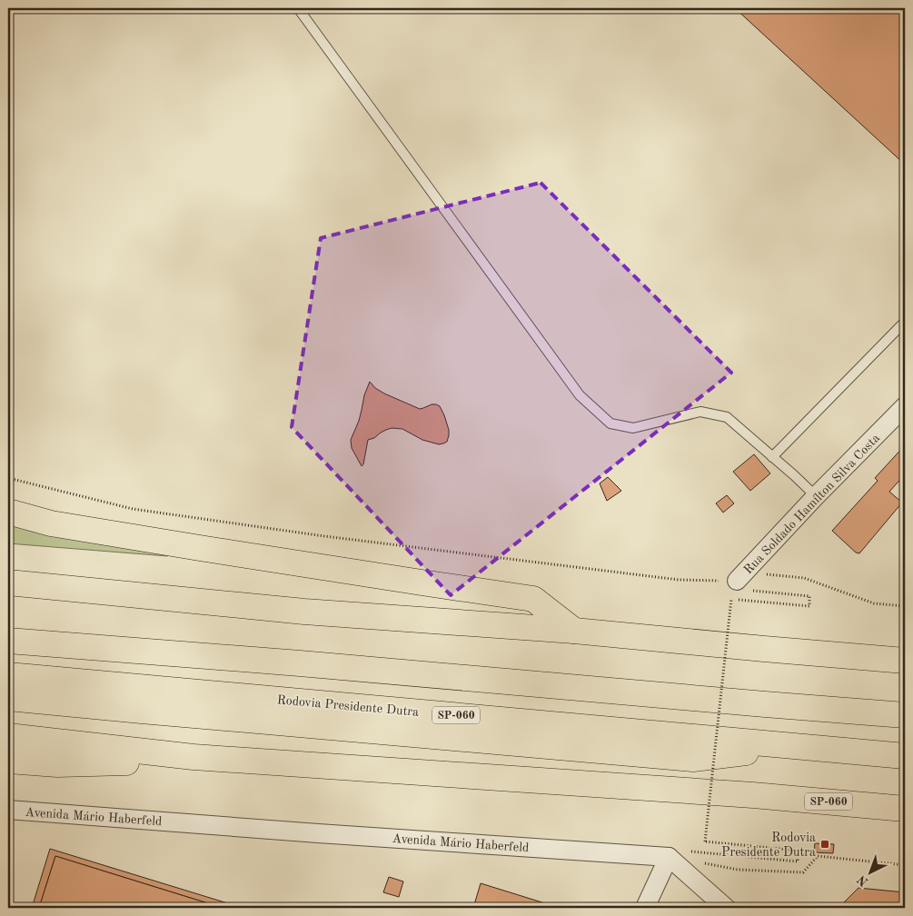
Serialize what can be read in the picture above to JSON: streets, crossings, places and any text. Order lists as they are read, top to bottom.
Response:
{
  "streets": {
    "highway": ["Rodovia Presidente Dutra", "SP-060"],
    "street": ["Rua Soldado Hamílton Silva Costa", "Avenida Mário Haberfeld"]
  },
  "places": {
    "transit": ["Rodovia Presidente Dutra"]
  },
  "north": "bottom left"
}
